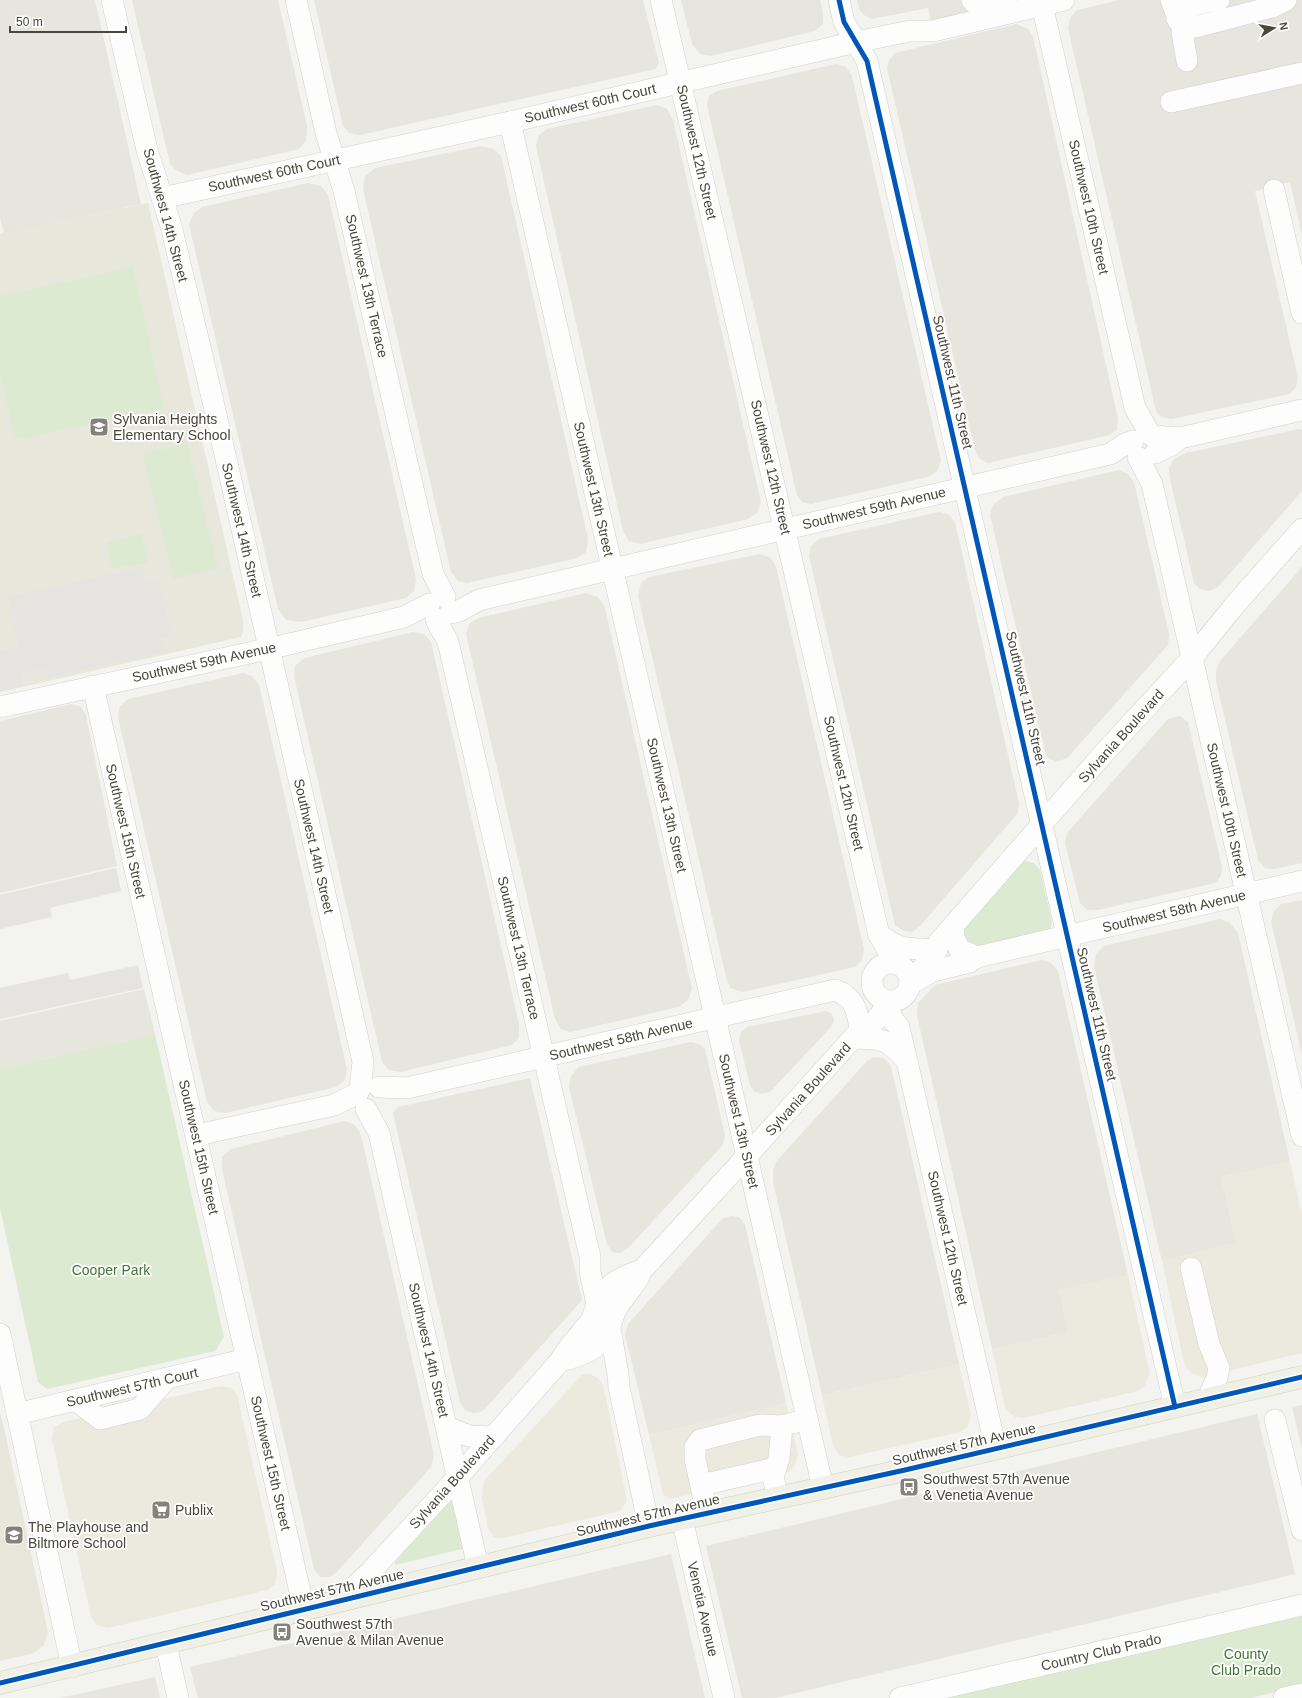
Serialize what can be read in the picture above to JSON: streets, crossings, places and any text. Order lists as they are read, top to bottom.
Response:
{
  "streets": {
    "main road": ["Southwest 57th Avenue"],
    "street": [
      "Southwest 60th Court",
      "Southwest 12th Street",
      "Southwest 10th Street",
      "Southwest 14th Street",
      "Southwest 13th Terrace",
      "Southwest 11th Street",
      "Southwest 13th Street",
      "Southwest 59th Avenue",
      "Sylvania Boulevard",
      "Southwest 15th Street",
      "Southwest 58th Avenue",
      "Southwest 57th Court",
      "Venetia Avenue",
      "Country Club Prado"
    ]
  },
  "crossings": [
    ["Southwest 60th Court", "Southwest 12th Street"],
    ["Southwest 60th Court", "Southwest 10th Street"],
    ["Southwest 60th Court", "Southwest 14th Street"],
    ["Southwest 60th Court", "Southwest 13th Terrace"],
    ["Southwest 60th Court", "Southwest 11th Street"],
    ["Southwest 60th Court", "Southwest 13th Street"],
    ["Southwest 12th Street", "Southwest 59th Avenue"],
    ["Southwest 12th Street", "Sylvania Boulevard"],
    ["Southwest 12th Street", "Southwest 58th Avenue"],
    ["Southwest 12th Street", "Southwest 57th Avenue"],
    ["Southwest 10th Street", "Southwest 59th Avenue"],
    ["Southwest 10th Street", "Sylvania Boulevard"],
    ["Southwest 10th Street", "Southwest 58th Avenue"],
    ["Southwest 14th Street", "Southwest 59th Avenue"],
    ["Southwest 14th Street", "Sylvania Boulevard"],
    ["Southwest 14th Street", "Southwest 58th Avenue"],
    ["Southwest 14th Street", "Southwest 57th Avenue"],
    ["Southwest 13th Terrace", "Southwest 59th Avenue"],
    ["Southwest 13th Terrace", "Sylvania Boulevard"],
    ["Southwest 13th Terrace", "Southwest 58th Avenue"],
    ["Southwest 13th Terrace", "Southwest 57th Avenue"],
    ["Southwest 11th Street", "Southwest 59th Avenue"],
    ["Southwest 11th Street", "Sylvania Boulevard"],
    ["Southwest 11th Street", "Southwest 58th Avenue"],
    ["Southwest 11th Street", "Southwest 57th Avenue"],
    ["Southwest 13th Street", "Southwest 59th Avenue"],
    ["Southwest 13th Street", "Sylvania Boulevard"],
    ["Southwest 13th Street", "Southwest 58th Avenue"],
    ["Southwest 13th Street", "Southwest 57th Avenue"],
    ["Southwest 59th Avenue", "Southwest 15th Street"],
    ["Sylvania Boulevard", "Southwest 58th Avenue"],
    ["Sylvania Boulevard", "Southwest 57th Avenue"],
    ["Southwest 15th Street", "Southwest 58th Avenue"],
    ["Southwest 15th Street", "Southwest 57th Court"],
    ["Southwest 15th Street", "Southwest 57th Avenue"],
    ["Southwest 57th Avenue", "Venetia Avenue"]
  ],
  "parks": ["Cooper Park", "County Club Prado"],
  "places": {
    "school or university": ["Sylvania Heights Elementary School", "The Playhouse and Biltmore School"],
    "bus stop": ["Southwest 57th Avenue & Venetia Avenue", "Southwest 57th Avenue & Milan Avenue"],
    "supermarket": ["Publix"]
  },
  "scale_bar": "50 m",
  "north": "right"
}
